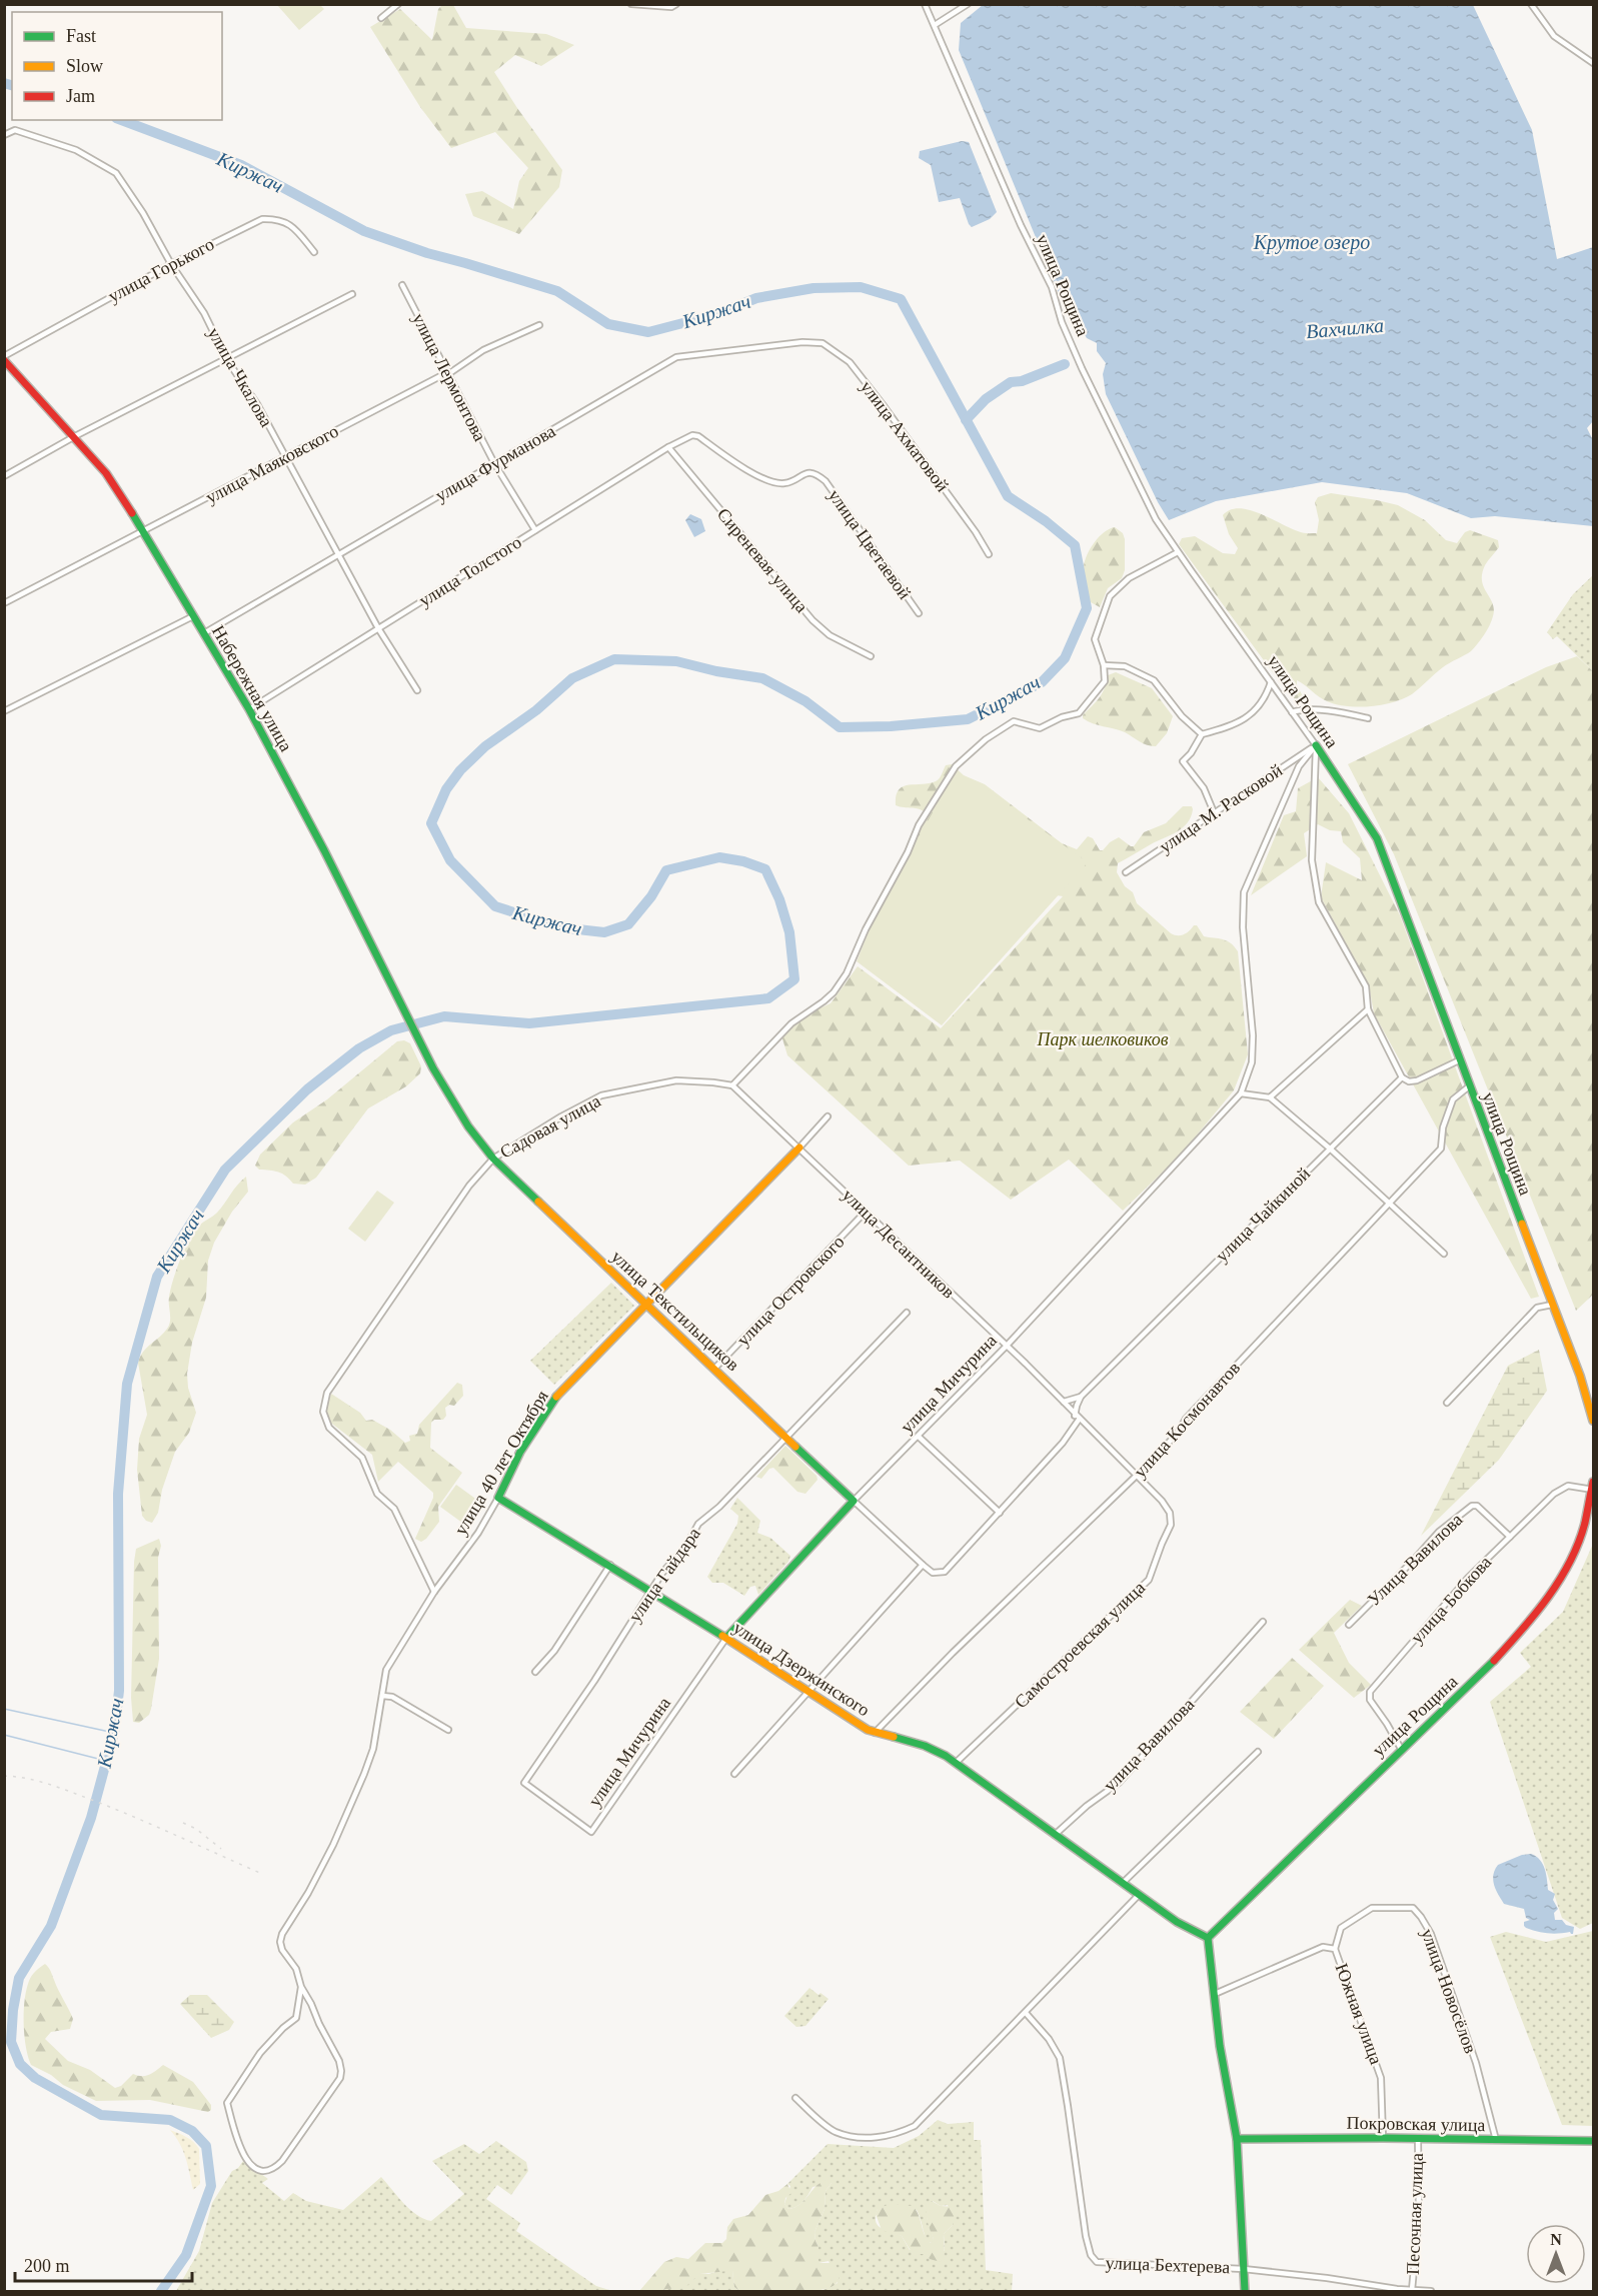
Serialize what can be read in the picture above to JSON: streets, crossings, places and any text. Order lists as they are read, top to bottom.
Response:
{
  "streets": {
    "street": [
      "улица Горького",
      "улица Рощина",
      "улица Чкалова",
      "улица Лермонтова",
      "улица Ахматовой",
      "улица Фурманова",
      "улица Маяковского",
      "улица Цветаевой",
      "Сиреневая улица",
      "улица Толстого",
      "Набережная улица",
      "улица М. Расковой",
      "Садовая улица",
      "улица Чайкиной",
      "улица Десантников",
      "улица Островского",
      "улица Текстильщиков",
      "улица Мичурина",
      "улица Космонавтов",
      "улица 40 лет Октября",
      "Улица Вавилова",
      "улица Гайдара",
      "улица Бобкова",
      "Самостроевская улица",
      "улица Дзержинского",
      "улица Вавилова",
      "улица Новосёлов",
      "Южная улица",
      "Покровская улица",
      "Песочная улица",
      "улица Бехтерева"
    ]
  },
  "crossings": [
    ["улица Горького", "улица Чкалова"],
    ["улица Горького", "Набережная улица"],
    ["улица Рощина", "улица М. Расковой"],
    ["улица Рощина", "улица Космонавтов"],
    ["улица Рощина", "улица Бобкова"],
    ["улица Рощина", "улица Дзержинского"],
    ["улица Чкалова", "улица Фурманова"],
    ["улица Чкалова", "улица Маяковского"],
    ["улица Чкалова", "улица Толстого"],
    ["улица Лермонтова", "улица Фурманова"],
    ["улица Лермонтова", "улица Маяковского"],
    ["улица Лермонтова", "улица Толстого"],
    ["улица Ахматовой", "улица Фурманова"],
    ["улица Фурманова", "Набережная улица"],
    ["улица Маяковского", "Набережная улица"],
    ["улица Цветаевой", "улица Толстого"],
    ["Сиреневая улица", "улица Толстого"],
    ["улица Толстого", "Набережная улица"],
    ["Набережная улица", "улица Текстильщиков"],
    ["Садовая улица", "улица Десантников"],
    ["Садовая улица", "улица Текстильщиков"],
    ["Садовая улица", "улица 40 лет Октября"],
    ["улица Чайкиной", "улица Десантников"],
    ["улица Чайкиной", "улица Текстильщиков"],
    ["улица Десантников", "улица Островского"],
    ["улица Десантников", "улица Мичурина"],
    ["улица Десантников", "улица 40 лет Октября"],
    ["улица Островского", "улица Текстильщиков"],
    ["улица Текстильщиков", "улица Мичурина"],
    ["улица Текстильщиков", "улица 40 лет Октября"],
    ["улица Текстильщиков", "улица Гайдара"],
    ["улица Мичурина", "улица Гайдара"],
    ["улица Мичурина", "улица Дзержинского"],
    ["улица Космонавтов", "Самостроевская улица"],
    ["улица Космонавтов", "улица Дзержинского"],
    ["улица 40 лет Октября", "улица Дзержинского"],
    ["Улица Вавилова", "улица Бобкова"],
    ["улица Гайдара", "улица Дзержинского"],
    ["Самостроевская улица", "улица Дзержинского"],
    ["улица Дзержинского", "улица Вавилова"],
    ["улица Новосёлов", "Южная улица"],
    ["улица Новосёлов", "Покровская улица"],
    ["Южная улица", "Покровская улица"],
    ["Покровская улица", "Песочная улица"],
    ["Песочная улица", "улица Бехтерева"]
  ],
  "water": ["Киржач", "Крутое озеро", "Вахчилка"],
  "parks": ["Парк шелковиков"],
  "legend": ["Fast", "Slow", "Jam"],
  "scale_bar": "200 m",
  "north": "top"
}
